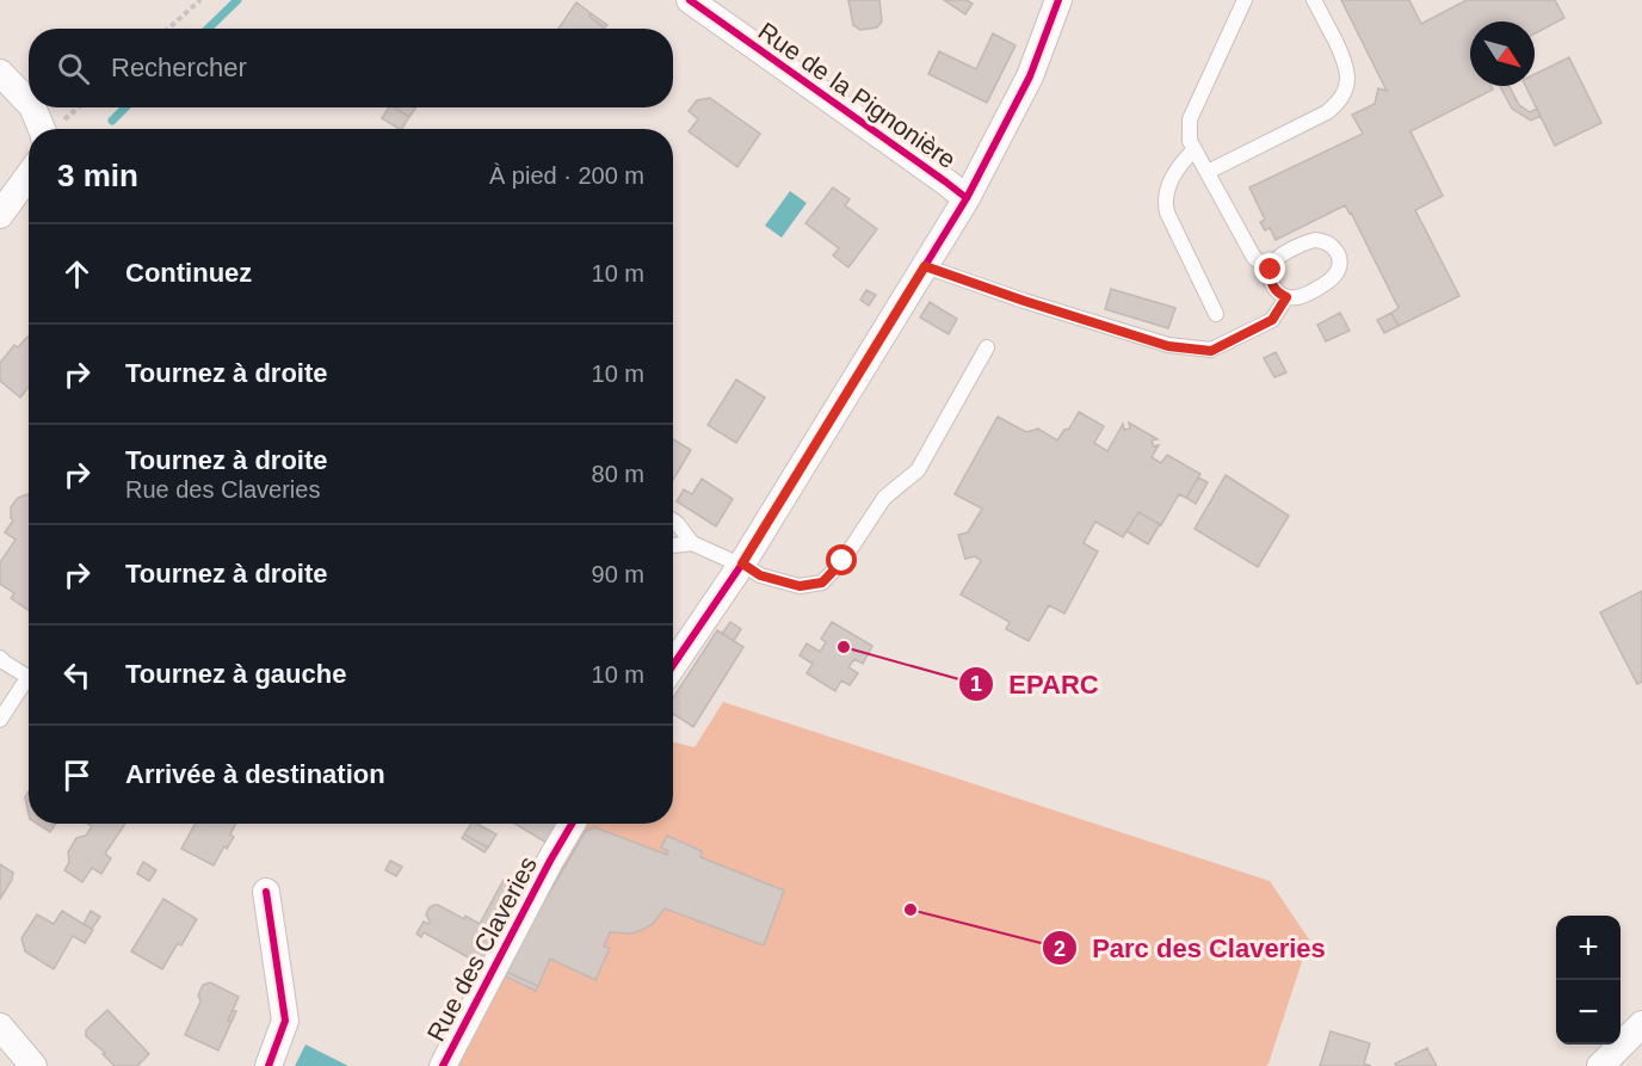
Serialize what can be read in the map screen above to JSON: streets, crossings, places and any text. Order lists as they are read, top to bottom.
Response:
{
  "streets": {
    "street": ["Rue de la Pignonière", "Rue des Claveries"]
  },
  "places": ["EPARC", "Parc des Claveries"],
  "north": "bottom right",
  "page": {
    "search": "Rechercher",
    "heading": ["3 min", "À pied · 200 m"],
    "list": [
      ["Continuez", "10 m"],
      ["Tournez à droite", "10 m"],
      ["Tournez à droite", "Rue des Claveries", "80 m"],
      ["Tournez à droite", "90 m"],
      ["Tournez à gauche", "10 m"],
      "Arrivée à destination"
    ],
    "map_buttons": ["+", "−"]
  }
}
